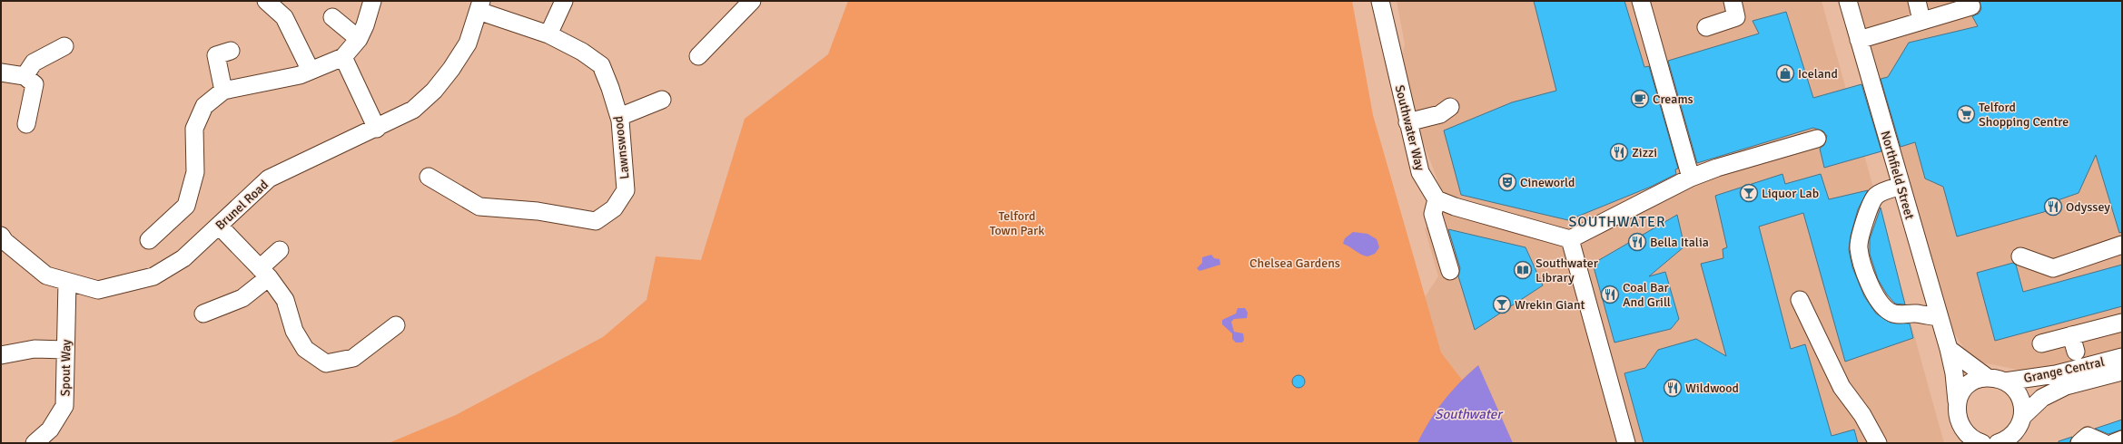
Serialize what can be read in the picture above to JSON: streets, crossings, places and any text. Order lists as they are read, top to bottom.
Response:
{
  "streets": {
    "street": [
      "Southwater Way",
      "Lawnswood",
      "Northfield Street",
      "Brunel Road",
      "Spout Way",
      "Grange Central"
    ]
  },
  "crossings": [
    ["Lawnswood", "Brunel Road"],
    ["Brunel Road", "Spout Way"]
  ],
  "districts": ["SOUTHWATER"],
  "water": ["Southwater"],
  "parks": ["Telford Town Park", "Chelsea Gardens"],
  "places": {
    "shop": ["Iceland"],
    "cafe": ["Creams"],
    "supermarket": ["Telford Shopping Centre"],
    "restaurant": [
      "Zizzi",
      "Odyssey",
      "Bella Italia",
      "Coal Bar And Grill",
      "Wildwood"
    ],
    "theatre": ["Cineworld"],
    "bar": ["Liquor Lab", "Wrekin Giant"],
    "library": ["Southwater Library"]
  }
}
